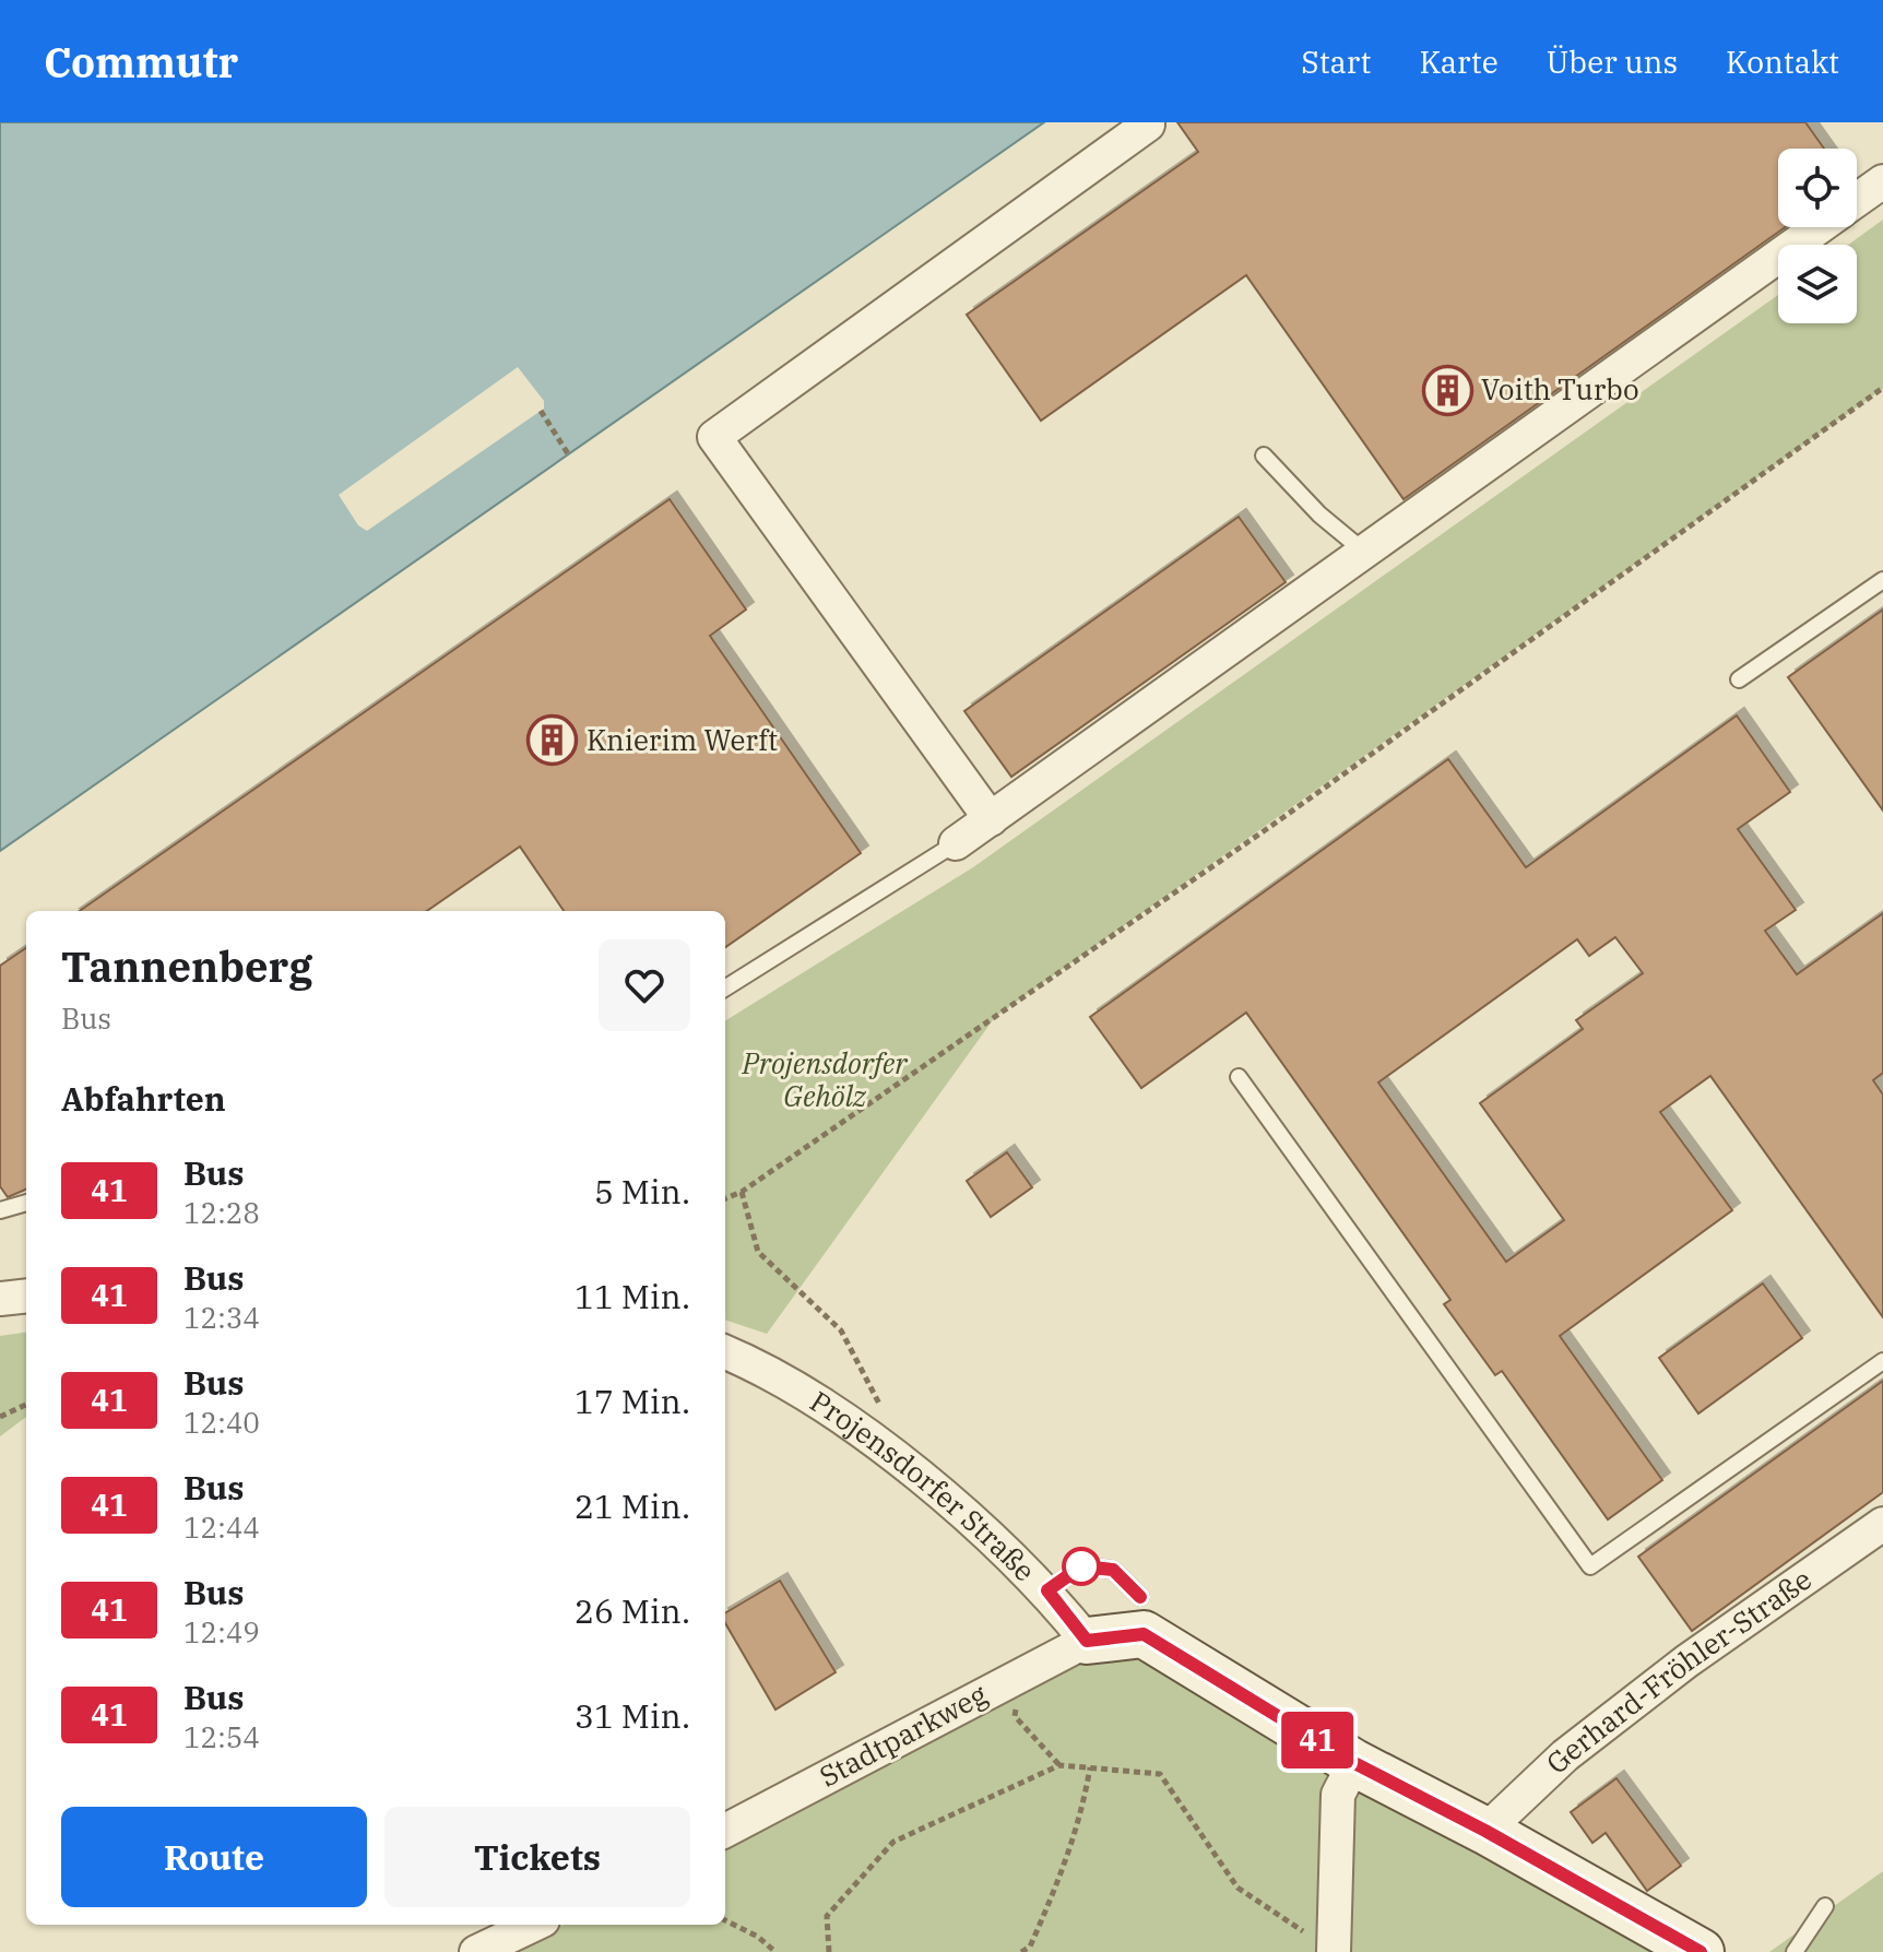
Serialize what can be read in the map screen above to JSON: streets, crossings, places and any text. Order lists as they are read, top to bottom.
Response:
{
  "streets": {
    "street": ["Projensdorfer Straße", "Gerhard-Fröhler-Straße", "Stadtparkweg"]
  },
  "crossings": [
    ["Projensdorfer Straße", "Stadtparkweg"]
  ],
  "parks": ["Projensdorfer Gehölz"],
  "places": {
    "building": ["Voith Turbo", "Knierim Werft"]
  },
  "lines": ["bus line 41"],
  "page": {
    "header": "Commutr",
    "nav": [
      "Start",
      "Karte",
      "Über uns",
      "Kontakt"
    ],
    "on_map": "41",
    "heading": [
      ["Tannenberg", "Bus"],
      "Abfahrten"
    ],
    "list": [
      {
        "mark": "41",
        "name": "Bus",
        "note": "12:28",
        "value": "5 Min."
      },
      {
        "mark": "41",
        "name": "Bus",
        "note": "12:34",
        "value": "11 Min."
      },
      {
        "mark": "41",
        "name": "Bus",
        "note": "12:40",
        "value": "17 Min."
      },
      {
        "mark": "41",
        "name": "Bus",
        "note": "12:44",
        "value": "21 Min."
      },
      {
        "mark": "41",
        "name": "Bus",
        "note": "12:49",
        "value": "26 Min."
      },
      {
        "mark": "41",
        "name": "Bus",
        "note": "12:54",
        "value": "31 Min."
      }
    ],
    "buttons": ["Route", "Tickets"]
  }
}
